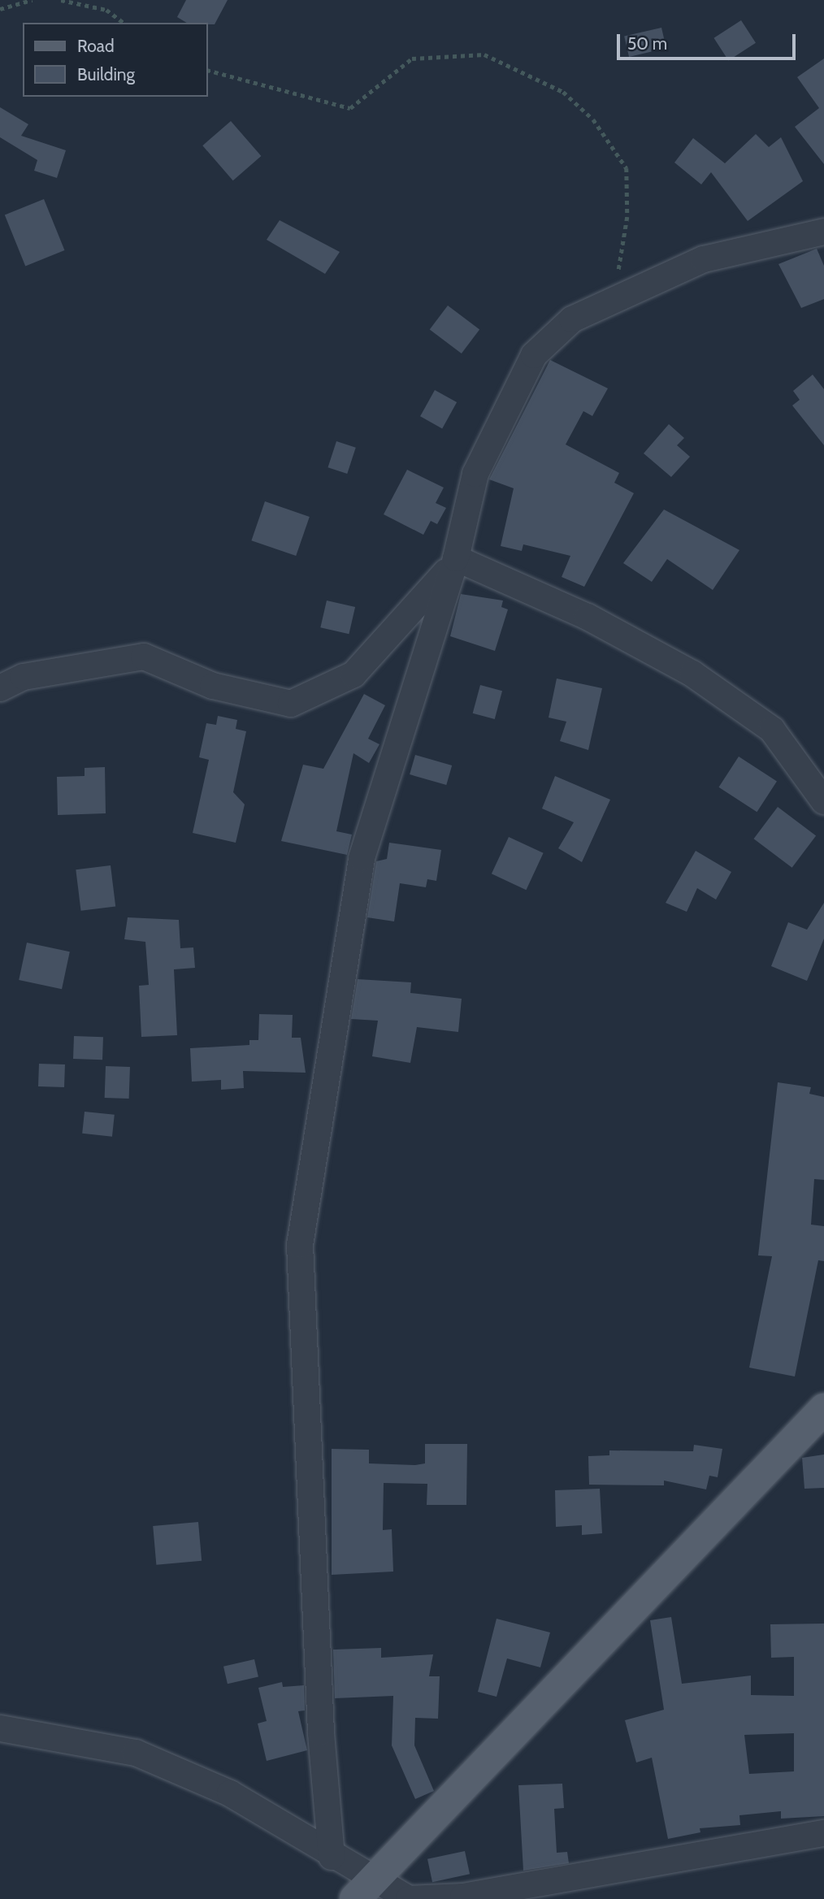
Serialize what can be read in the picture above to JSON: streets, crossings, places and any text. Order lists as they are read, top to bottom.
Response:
{
  "legend": ["Road", "Building"],
  "scale_bar": "50 m"
}
